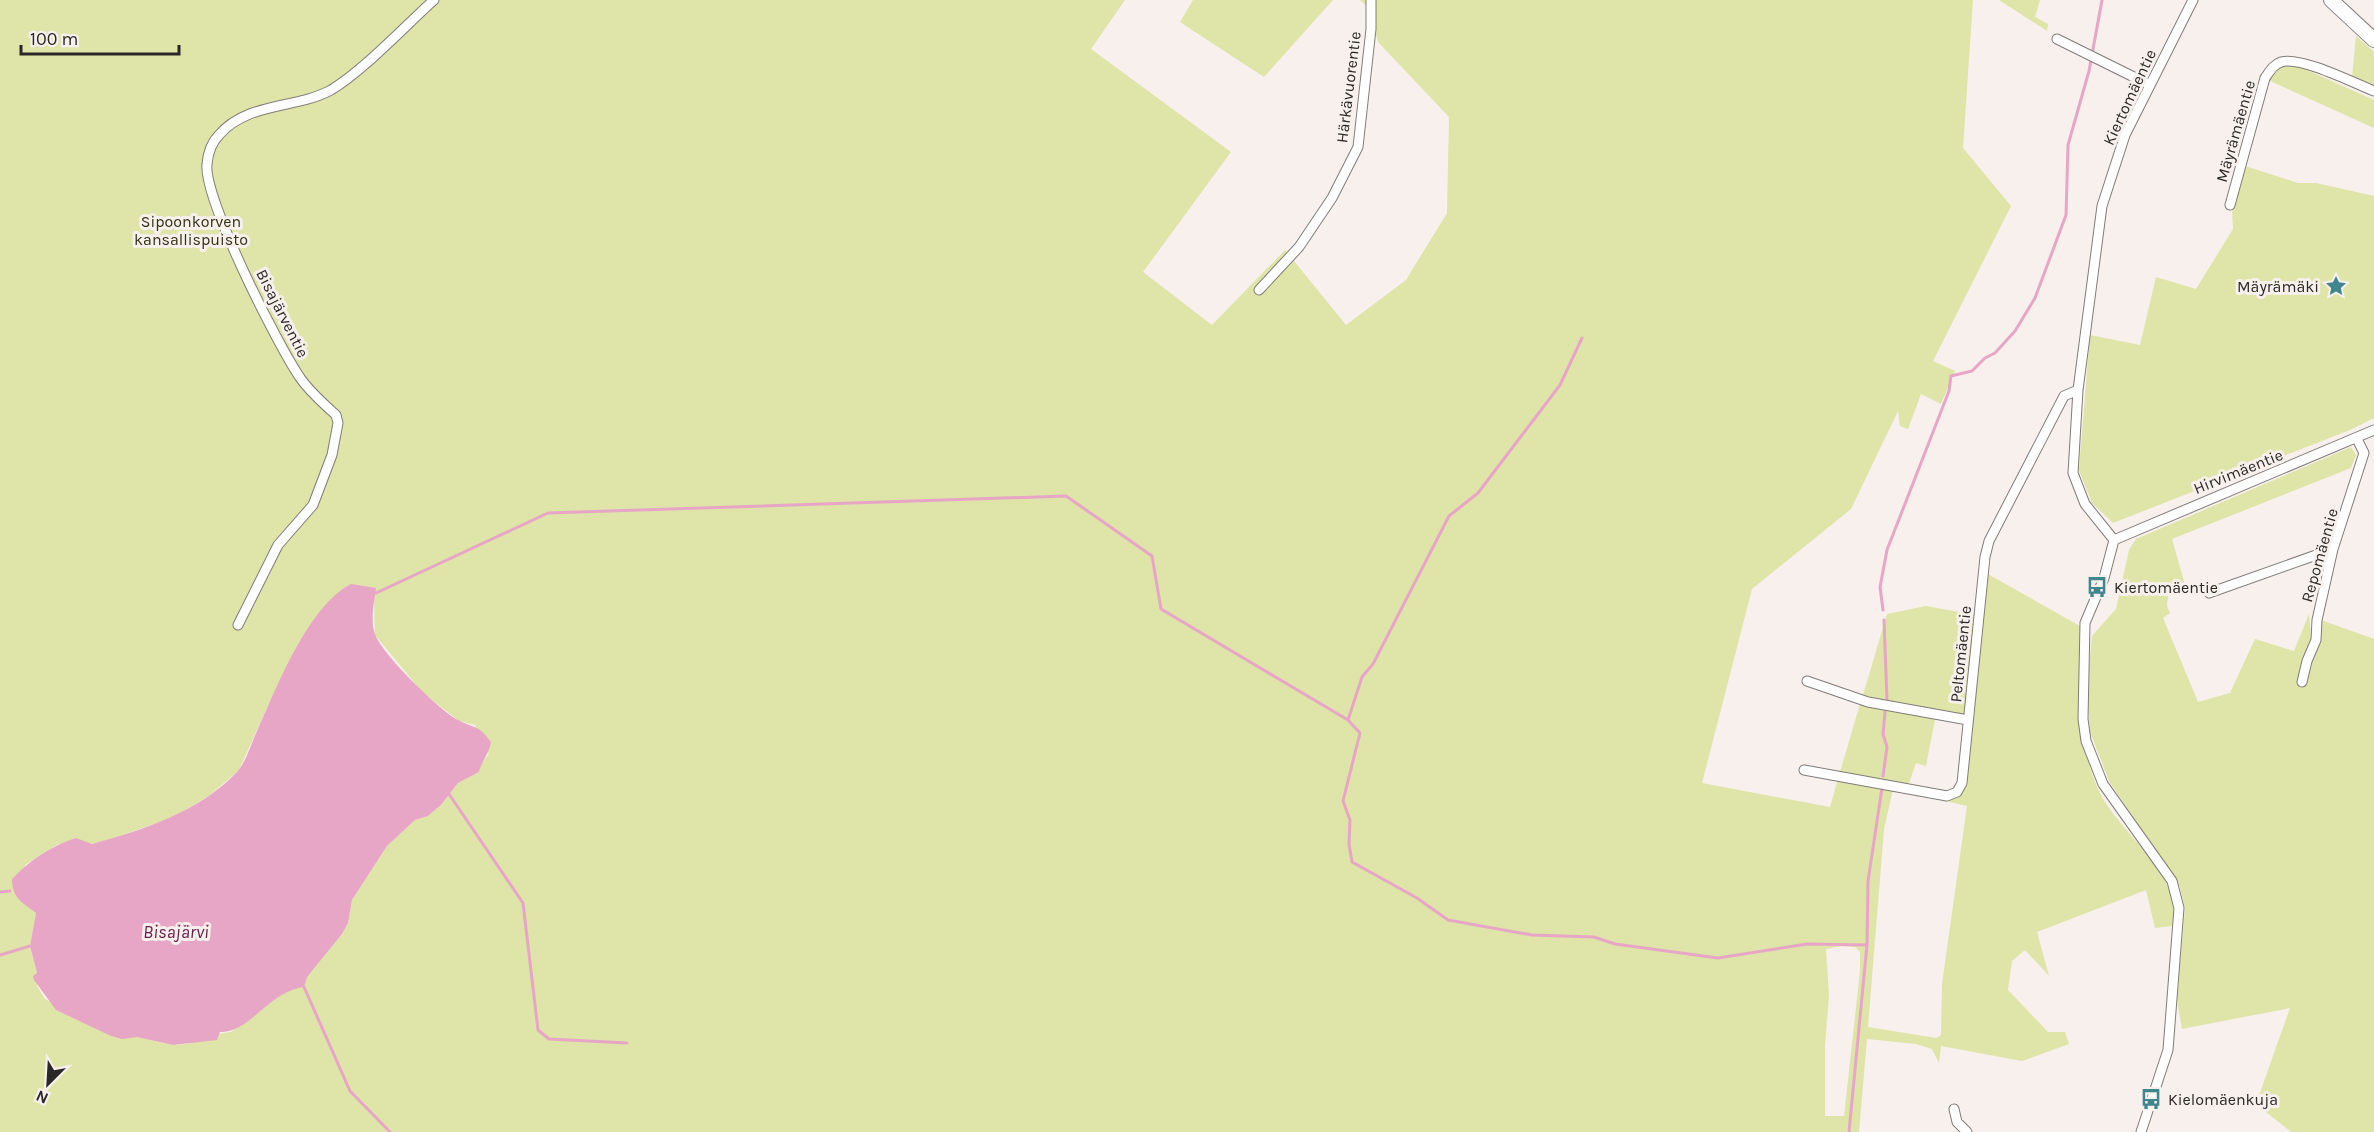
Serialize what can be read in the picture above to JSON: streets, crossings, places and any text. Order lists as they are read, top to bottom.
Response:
{
  "streets": {
    "street": [
      "Härkävuorentie",
      "Kiertomäentie",
      "Mäyrämäentie",
      "Bisajärventie",
      "Hirvimäentie",
      "Repomäentie",
      "Peltomäentie"
    ]
  },
  "crossings": [
    ["Kiertomäentie", "Hirvimäentie"],
    ["Kiertomäentie", "Peltomäentie"],
    ["Hirvimäentie", "Repomäentie"]
  ],
  "water": ["Bisajärvi"],
  "parks": ["Sipoonkorven kansallispuisto"],
  "places": {
    "place": ["Mäyrämäki"],
    "bus stop": ["Kiertomäentie", "Kielomäenkuja"]
  },
  "scale_bar": "100 m",
  "north": "bottom left"
}
